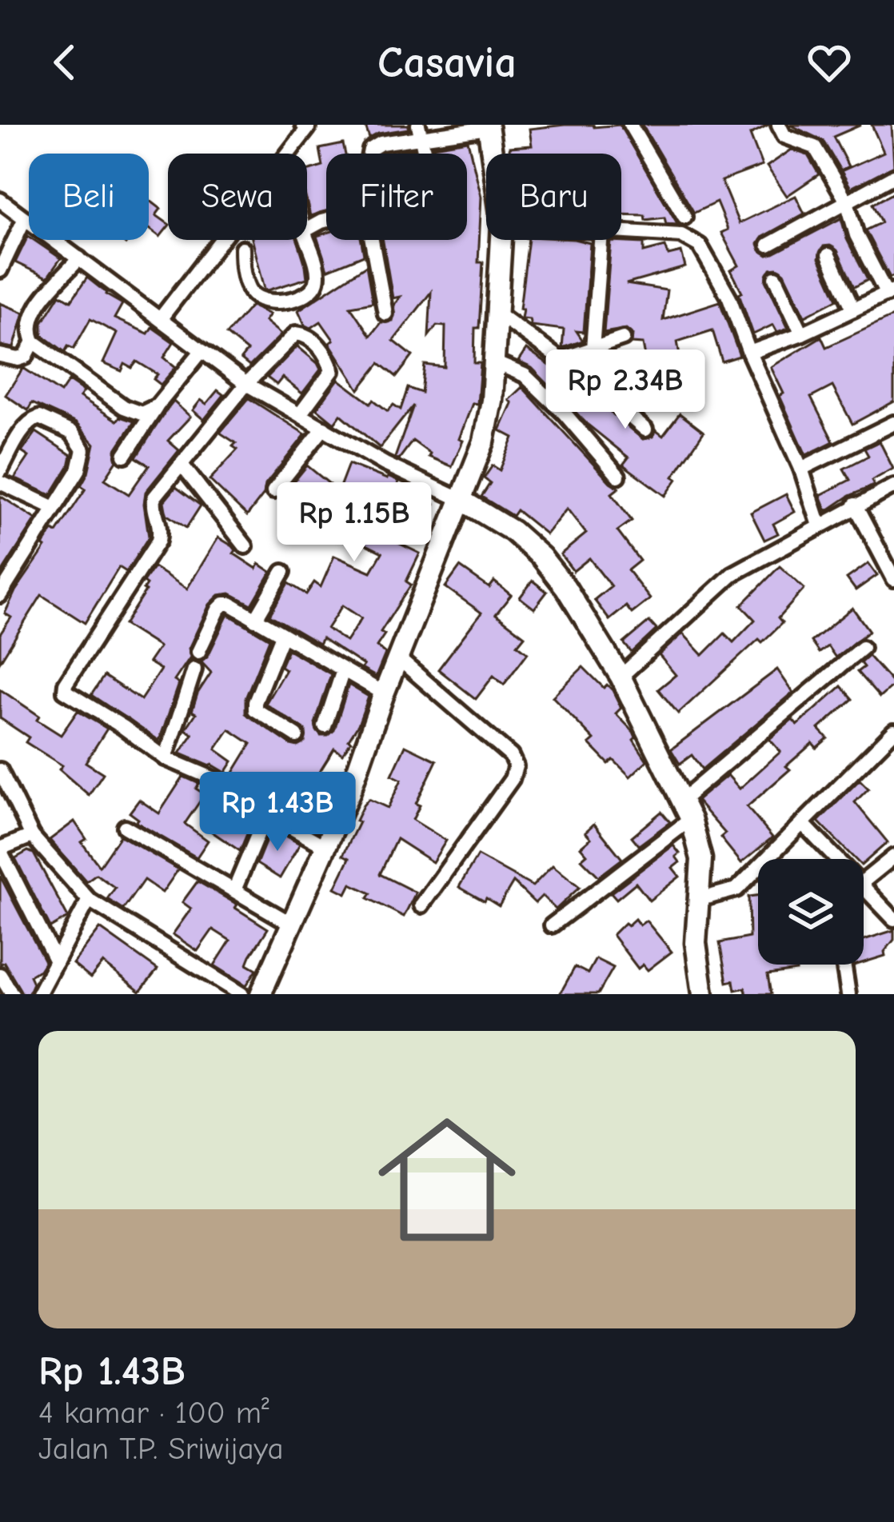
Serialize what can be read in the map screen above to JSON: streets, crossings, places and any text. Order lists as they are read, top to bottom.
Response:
{
  "page": {
    "header": "Casavia",
    "chip": [
      "Beli",
      "Sewa",
      "Filter",
      "Baru"
    ],
    "price": ["Rp 2.34B", "Rp 1.15B", "Rp 1.43B"],
    "list": [
      {
        "name": "Rp 1.43B",
        "note": "4 kamar · 100 m² · Jalan T.P. Sriwijaya"
      }
    ]
  }
}
